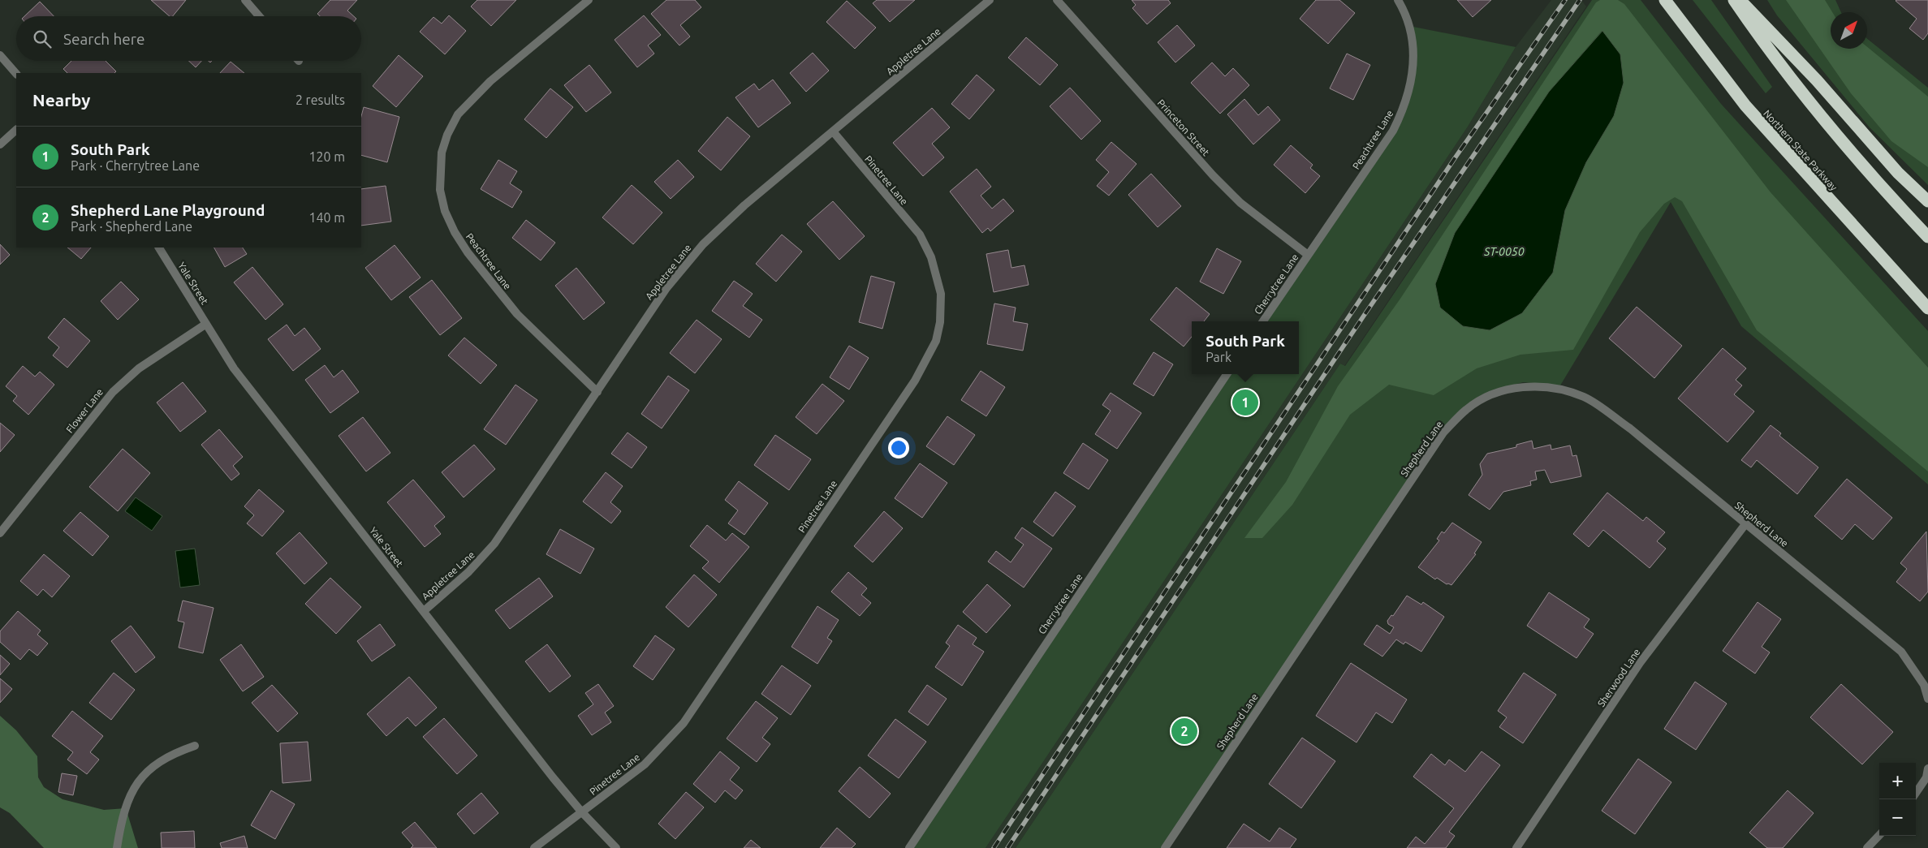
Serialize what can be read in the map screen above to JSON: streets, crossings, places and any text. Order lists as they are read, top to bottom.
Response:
{
  "streets": {
    "highway": ["Northern State Parkway"],
    "street": [
      "Appletree Lane",
      "Princeton Street",
      "Peachtree Lane",
      "Pinetree Lane",
      "Yale Street",
      "Cherrytree Lane",
      "Flower Lane",
      "Shepherd Lane",
      "Sherwood Lane"
    ]
  },
  "crossings": [
    ["Appletree Lane", "Peachtree Lane"],
    ["Appletree Lane", "Pinetree Lane"],
    ["Appletree Lane", "Yale Street"],
    ["Princeton Street", "Peachtree Lane"],
    ["Princeton Street", "Cherrytree Lane"],
    ["Peachtree Lane", "Cherrytree Lane"],
    ["Pinetree Lane", "Yale Street"],
    ["Yale Street", "Flower Lane"],
    ["Shepherd Lane", "Sherwood Lane"]
  ],
  "water": ["ST-0050"],
  "north": "top right",
  "page": {
    "search": "Search here",
    "heading": ["Nearby", "2 results"],
    "list": [
      {
        "mark": "1",
        "name": "South Park",
        "note": "Park · Cherrytree Lane",
        "value": "120 m"
      },
      {
        "mark": "2",
        "name": "Shepherd Lane Playground",
        "note": "Park · Shepherd Lane",
        "value": "140 m"
      }
    ],
    "popup": ["South Park", "Park"],
    "pins": ["1", "2"],
    "map_buttons": ["+", "−"]
  }
}
